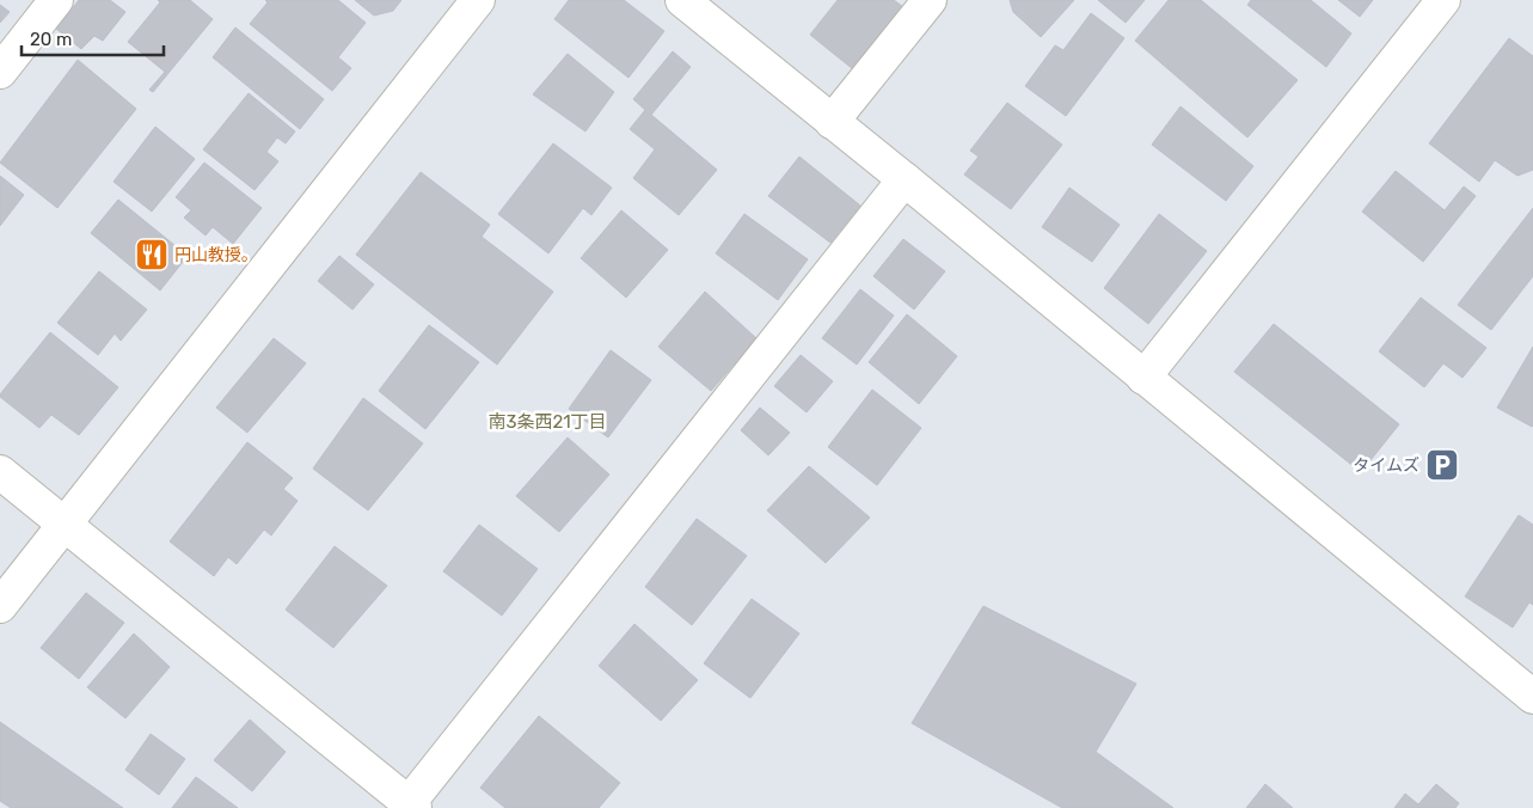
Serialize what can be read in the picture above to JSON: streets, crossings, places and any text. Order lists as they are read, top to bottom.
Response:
{
  "districts": ["南3条西21丁目"],
  "places": {
    "restaurant": ["円山教授。"],
    "parking": ["タイムズ"]
  },
  "scale_bar": "20 m"
}
